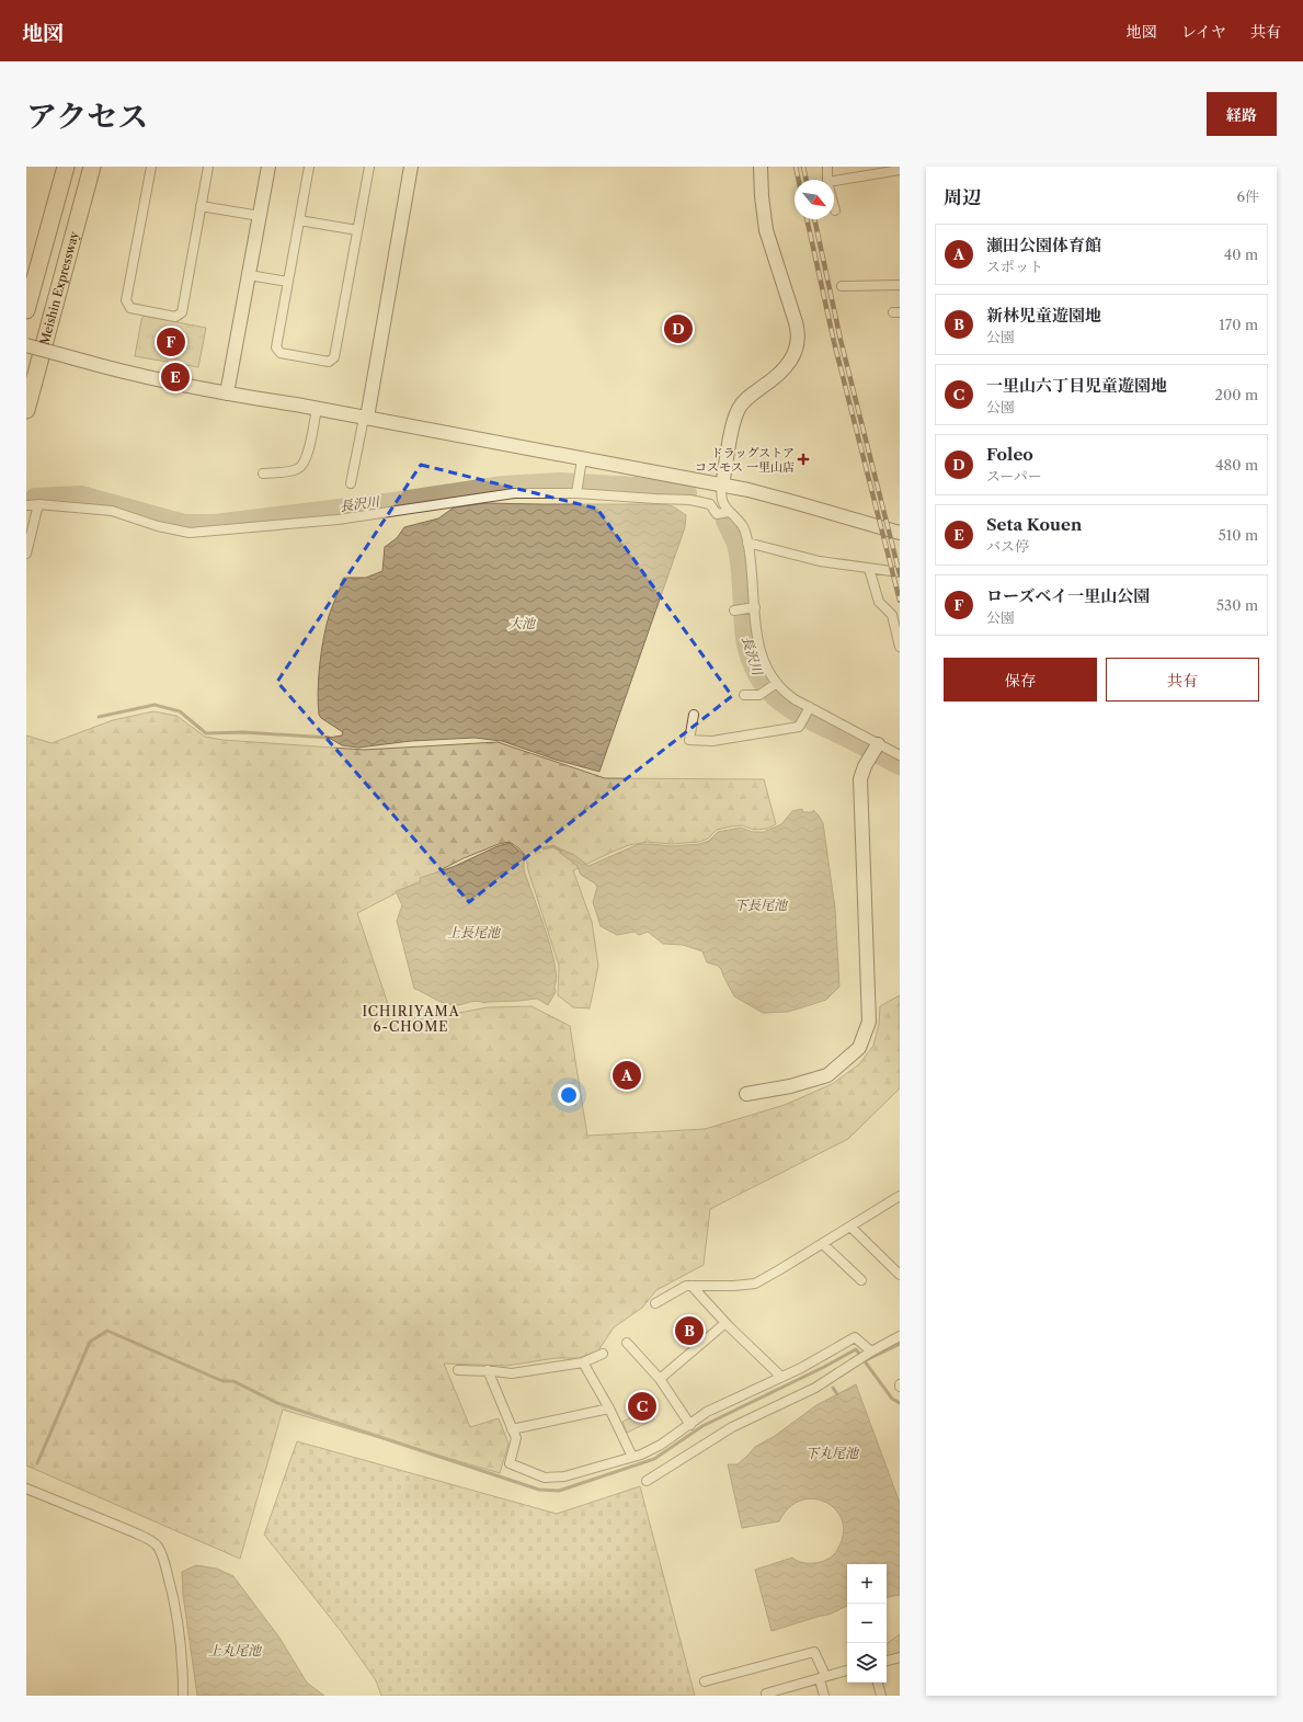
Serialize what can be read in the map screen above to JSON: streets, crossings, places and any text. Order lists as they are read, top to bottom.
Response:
{
  "streets": {
    "highway": ["Meishin Expressway"]
  },
  "districts": ["ICHIRIYAMA 6-CHOME"],
  "water": [
    "長沢川",
    "大池",
    "下長尾池",
    "上長尾池",
    "下丸尾池",
    "上丸尾池"
  ],
  "places": {
    "health": ["ドラッグストア コスモス 一里山店"]
  },
  "north": "bottom right",
  "page": {
    "header": "地図",
    "nav": ["地図", "レイヤ", "共有"],
    "title": "アクセス",
    "buttons": [
      "経路",
      ["保存", "共有"]
    ],
    "heading": ["周辺", "6件"],
    "list": [
      {
        "mark": "A",
        "name": "瀬田公園体育館",
        "note": "スポット",
        "value": "40 m"
      },
      {
        "mark": "B",
        "name": "新林児童遊園地",
        "note": "公園",
        "value": "170 m"
      },
      {
        "mark": "C",
        "name": "一里山六丁目児童遊園地",
        "note": "公園",
        "value": "200 m"
      },
      {
        "mark": "D",
        "name": "Foleo",
        "note": "スーパー",
        "value": "480 m"
      },
      {
        "mark": "E",
        "name": "Seta Kouen",
        "note": "バス停",
        "value": "510 m"
      },
      {
        "mark": "F",
        "name": "ローズベイ一里山公園",
        "note": "公園",
        "value": "530 m"
      }
    ],
    "pins": [
      "D",
      "F",
      "E",
      "A",
      "B",
      "C"
    ],
    "map_buttons": ["+", "−"]
  }
}
